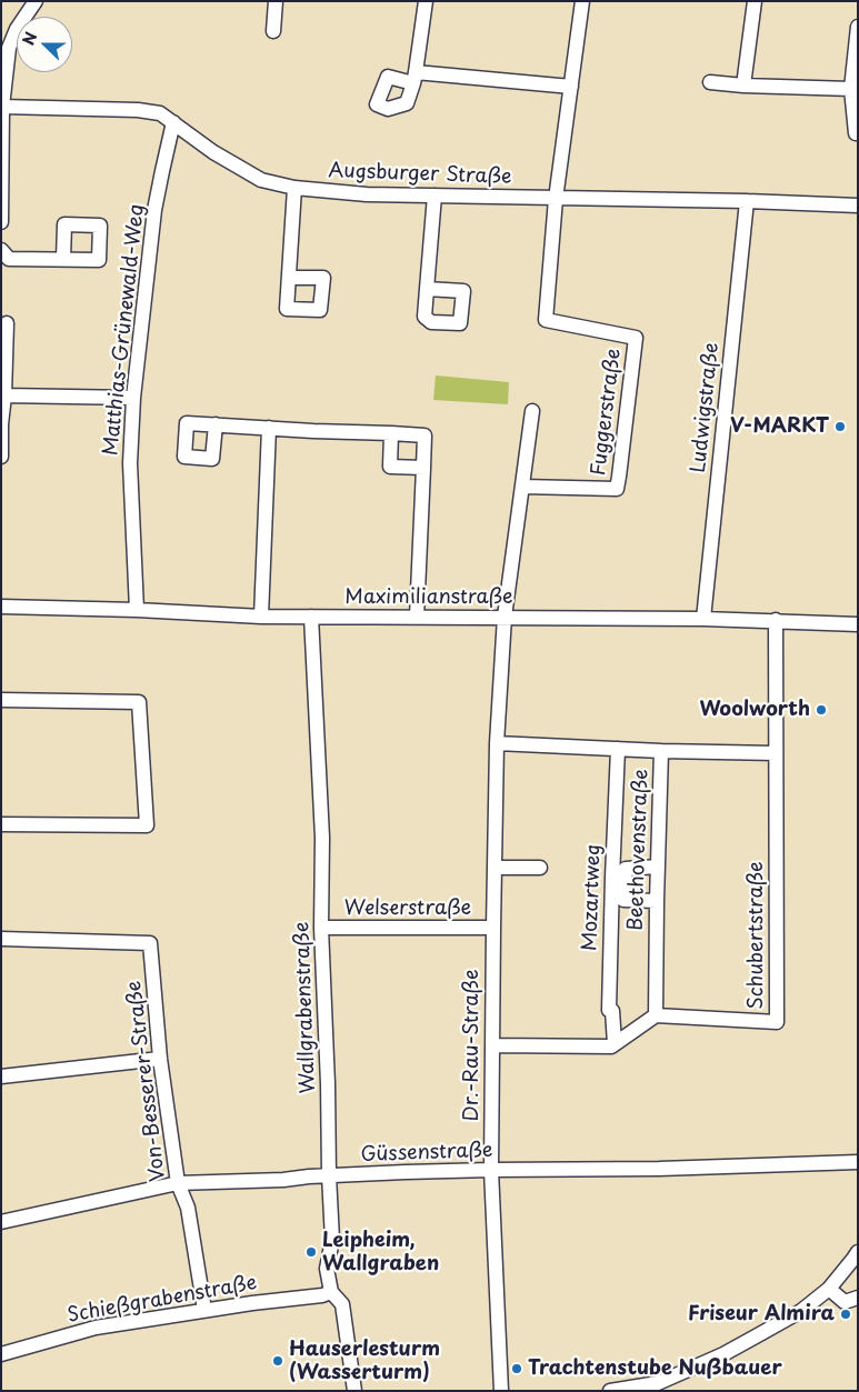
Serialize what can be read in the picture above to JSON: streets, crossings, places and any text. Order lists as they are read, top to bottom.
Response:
{
  "streets": {
    "street": [
      "Augsburger Straße",
      "Matthias-Grünewald-Weg",
      "Ludwigstraße",
      "Fuggerstraße",
      "Maximilianstraße",
      "Beethovenstraße",
      "Mozartweg",
      "Welserstraße",
      "Schubertstraße",
      "Wallgrabenstraße",
      "Dr.-Rau-Straße",
      "Von-Besserer-Straße",
      "Güssenstraße",
      "Schießgrabenstraße"
    ]
  },
  "crossings": [
    ["Augsburger Straße", "Matthias-Grünewald-Weg"],
    ["Augsburger Straße", "Ludwigstraße"],
    ["Augsburger Straße", "Fuggerstraße"],
    ["Matthias-Grünewald-Weg", "Maximilianstraße"],
    ["Ludwigstraße", "Maximilianstraße"],
    ["Fuggerstraße", "Dr.-Rau-Straße"],
    ["Maximilianstraße", "Schubertstraße"],
    ["Maximilianstraße", "Wallgrabenstraße"],
    ["Maximilianstraße", "Dr.-Rau-Straße"],
    ["Beethovenstraße", "Mozartweg"],
    ["Beethovenstraße", "Schubertstraße"],
    ["Beethovenstraße", "Dr.-Rau-Straße"],
    ["Welserstraße", "Wallgrabenstraße"],
    ["Welserstraße", "Dr.-Rau-Straße"],
    ["Wallgrabenstraße", "Güssenstraße"],
    ["Wallgrabenstraße", "Schießgrabenstraße"],
    ["Dr.-Rau-Straße", "Güssenstraße"],
    ["Von-Besserer-Straße", "Güssenstraße"],
    ["Von-Besserer-Straße", "Schießgrabenstraße"]
  ],
  "places": [
    "V-MARKT",
    "Woolworth",
    "Leipheim, Wallgraben",
    "Friseur Almira",
    "Hauserlesturm (Wasserturm)",
    "Trachtenstube Nußbauer"
  ],
  "north": "left"
}
